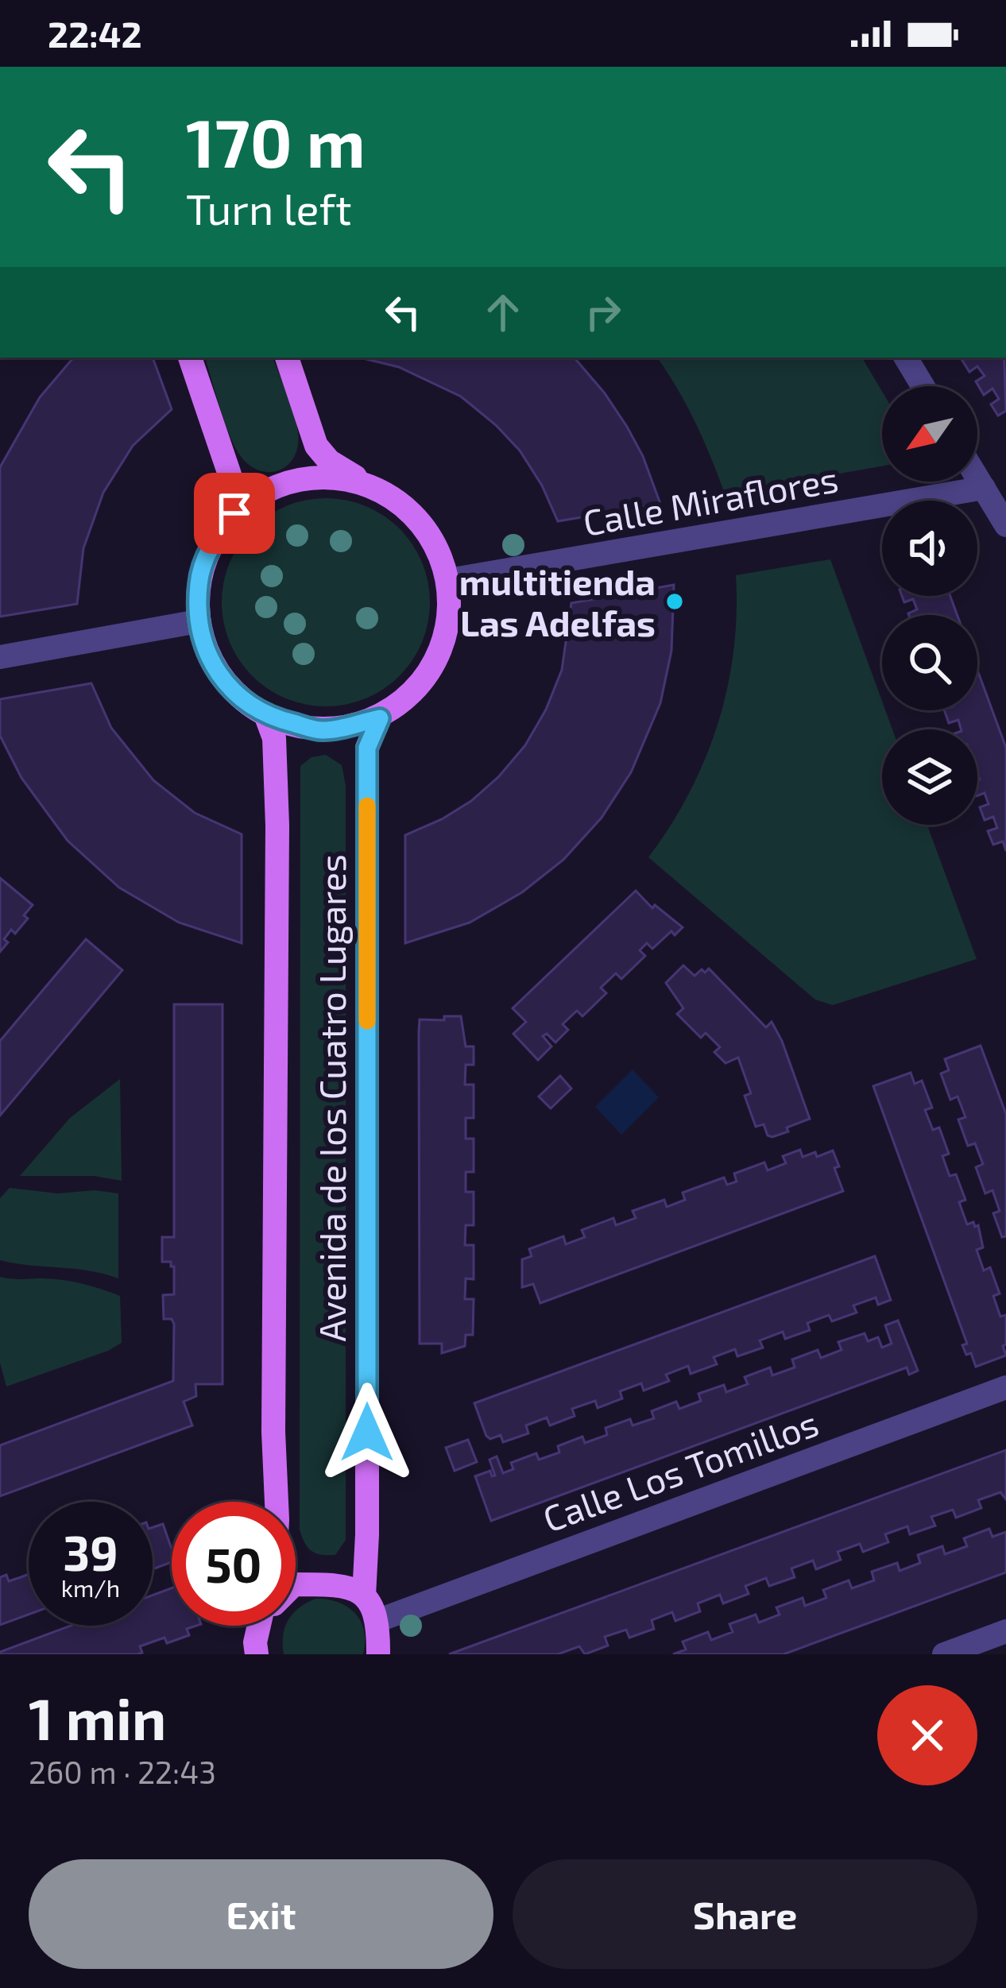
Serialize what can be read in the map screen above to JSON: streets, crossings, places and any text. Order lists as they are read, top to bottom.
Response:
{
  "streets": {
    "main road": ["Avenida de los Cuatro Lugares"],
    "street": ["Calle Miraflores", "Calle Los Tomillos"]
  },
  "crossings": [
    ["Calle Miraflores", "Avenida de los Cuatro Lugares"]
  ],
  "places": ["multitienda Las Adelfas"],
  "north": "bottom left",
  "page": {
    "status": "22:42",
    "turn": ["170 m", "Turn left"],
    "speed": "39 km/h",
    "limit": "50",
    "heading": ["1 min", "260 m · 22:43"],
    "buttons": ["Exit", "Share"]
  }
}
